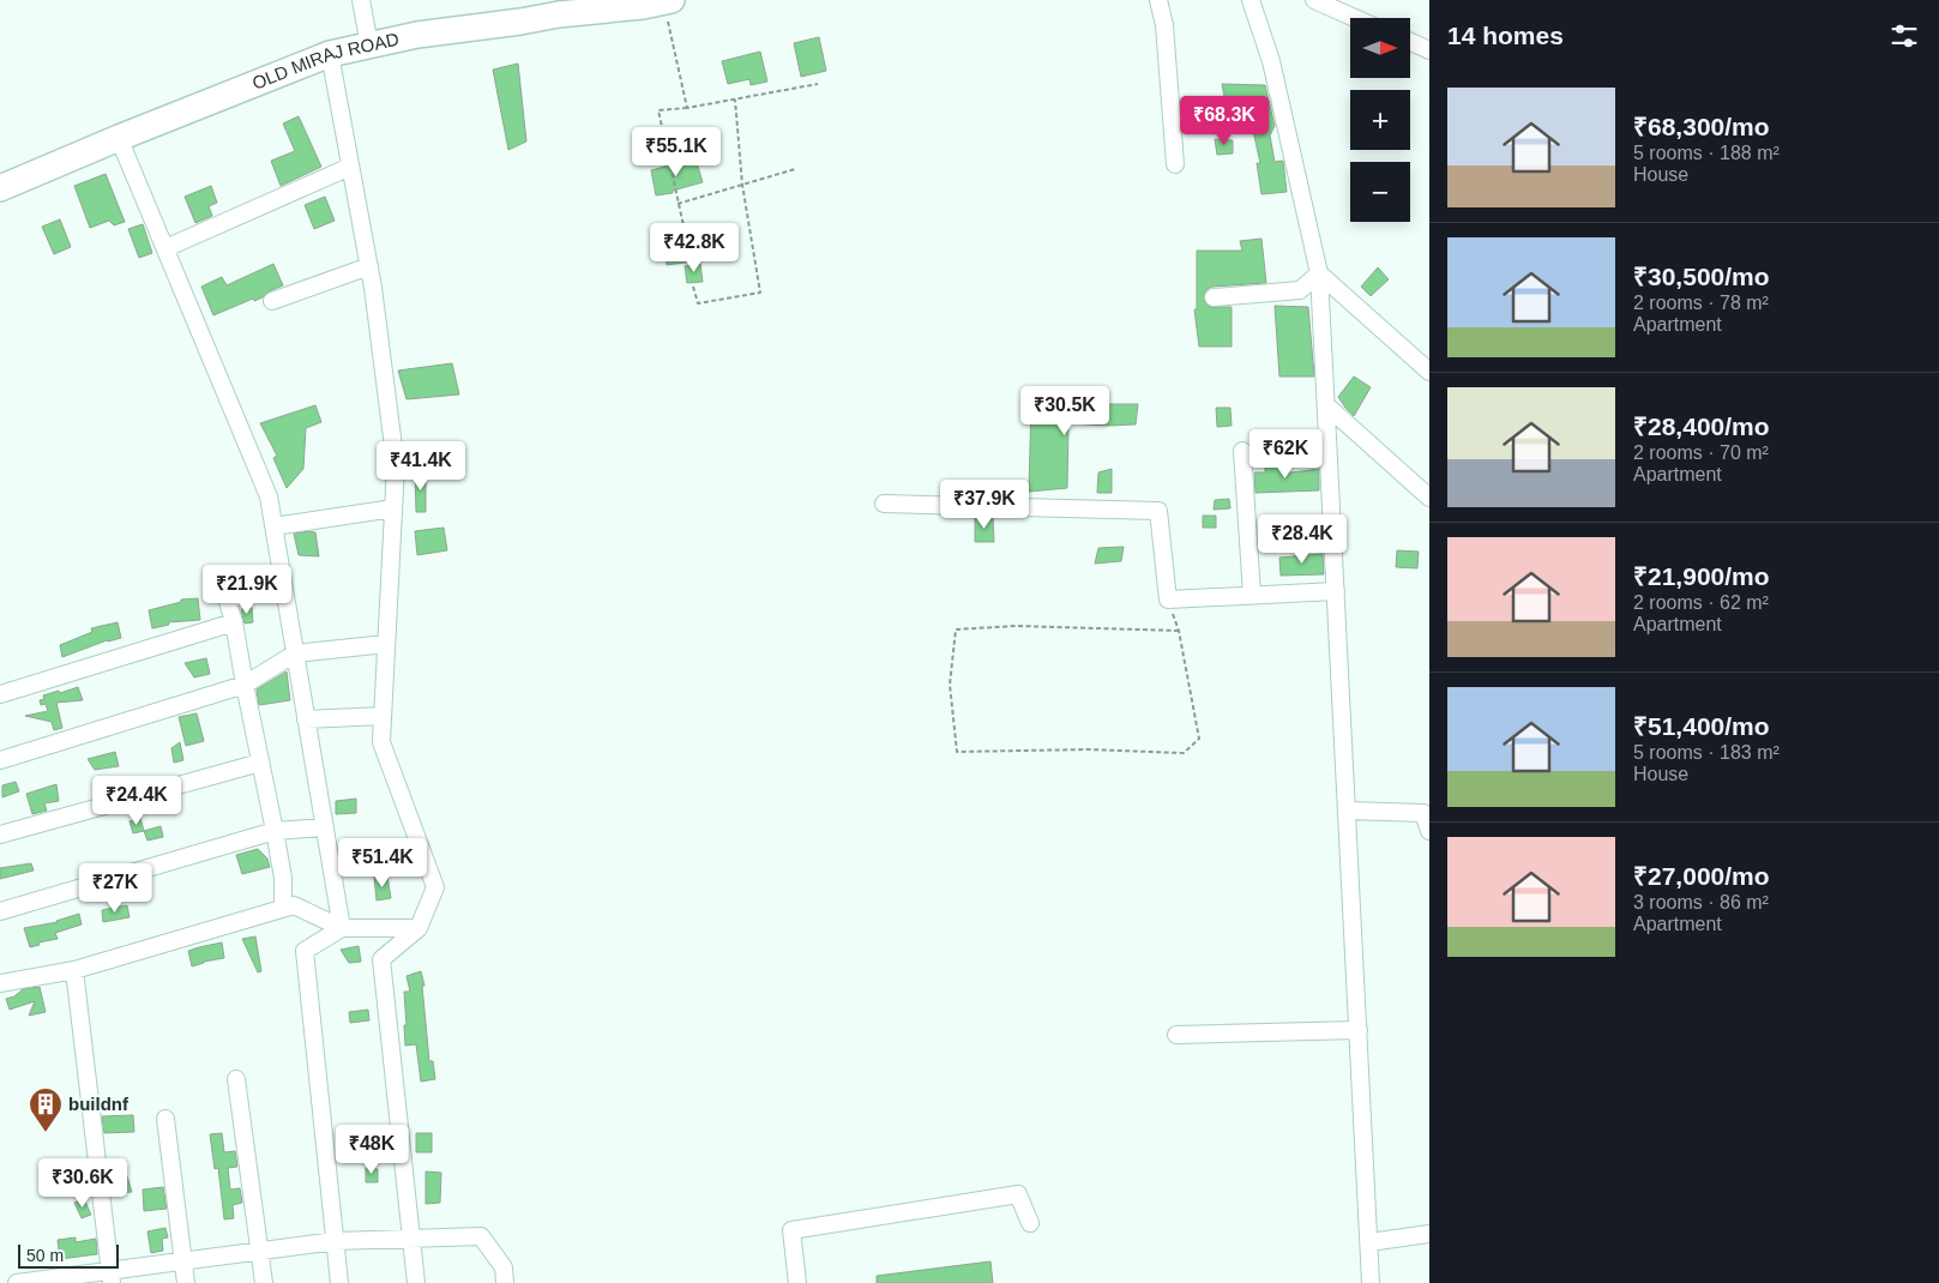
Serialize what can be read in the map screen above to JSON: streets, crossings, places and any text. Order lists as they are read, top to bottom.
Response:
{
  "streets": {
    "main road": ["OLD MIRAJ ROAD"]
  },
  "places": {
    "building": ["buildnf"]
  },
  "scale_bar": "50 m",
  "north": "right",
  "page": {
    "heading": "14 homes",
    "map_buttons": ["+", "−"],
    "list": [
      {
        "name": "₹68,300/mo",
        "note": "5 rooms · 188 m² · House"
      },
      {
        "name": "₹30,500/mo",
        "note": "2 rooms · 78 m² · Apartment"
      },
      {
        "name": "₹28,400/mo",
        "note": "2 rooms · 70 m² · Apartment"
      },
      {
        "name": "₹21,900/mo",
        "note": "2 rooms · 62 m² · Apartment"
      },
      {
        "name": "₹51,400/mo",
        "note": "5 rooms · 183 m² · House"
      },
      {
        "name": "₹27,000/mo",
        "note": "3 rooms · 86 m² · Apartment"
      }
    ],
    "price": [
      "₹68.3K",
      "₹55.1K",
      "₹42.8K",
      "₹30.5K",
      "₹62K",
      "₹41.4K",
      "₹37.9K",
      "₹28.4K",
      "₹21.9K",
      "₹24.4K",
      "₹51.4K",
      "₹27K",
      "₹48K",
      "₹30.6K"
    ],
    "scale": "50 m"
  }
}
